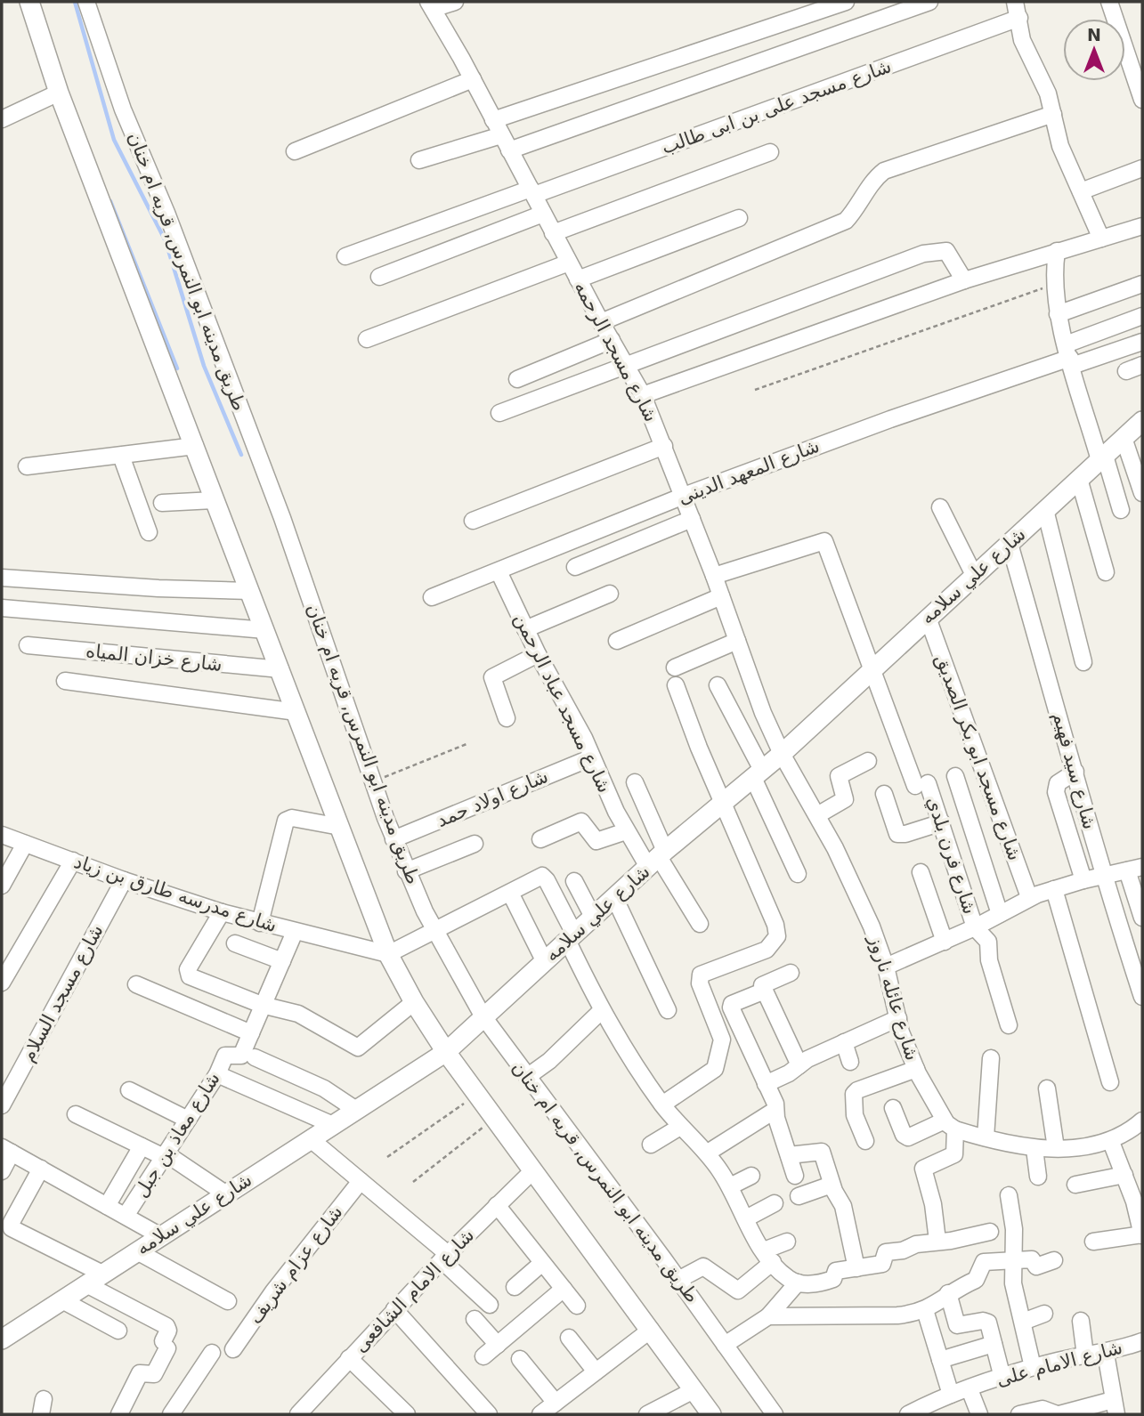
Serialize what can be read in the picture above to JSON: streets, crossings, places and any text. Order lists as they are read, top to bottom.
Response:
{
  "streets": {
    "street": [
      "شارع مسجد على بن ابى طالب",
      "طريق مدينه ابو النمرس, قريه ام خنان",
      "شارع مسجد الرحمه",
      "شارع المعهد الدينى",
      "شارع علي سلامه",
      "شارع خزان المياه",
      "شارع مسجد عباد الرحمن",
      "شارع مسجد ابو بكر الصديق",
      "شارع سيد فهيم",
      "شارع اولاد حمد",
      "شارع فرن بلدي",
      "شارع مدرسه طارق بن زياد",
      "شارع مسجد السلام",
      "شارع عائله ناروز",
      "شارع معاذ بن جبل",
      "شارع عزام شريف",
      "شارع الامام الشافعى",
      "شارع الامام على"
    ]
  },
  "crossings": [
    ["شارع مسجد على بن ابى طالب", "شارع مسجد الرحمه"],
    ["طريق مدينه ابو النمرس, قريه ام خنان", "شارع علي سلامه"],
    ["طريق مدينه ابو النمرس, قريه ام خنان", "شارع اولاد حمد"],
    ["شارع مسجد الرحمه", "شارع المعهد الدينى"],
    ["شارع مسجد الرحمه", "شارع علي سلامه"],
    ["شارع مسجد الرحمه", "شارع فرن بلدي"],
    ["شارع مسجد الرحمه", "شارع عائله ناروز"],
    ["شارع المعهد الدينى", "شارع مسجد عباد الرحمن"],
    ["شارع علي سلامه", "شارع مسجد عباد الرحمن"],
    ["شارع علي سلامه", "شارع مسجد ابو بكر الصديق"],
    ["شارع علي سلامه", "شارع سيد فهيم"],
    ["شارع علي سلامه", "شارع فرن بلدي"],
    ["شارع علي سلامه", "شارع عائله ناروز"],
    ["شارع مسجد عباد الرحمن", "شارع اولاد حمد"],
    ["شارع مدرسه طارق بن زياد", "شارع مسجد السلام"],
    ["شارع مدرسه طارق بن زياد", "شارع معاذ بن جبل"]
  ],
  "north": "top"
}
